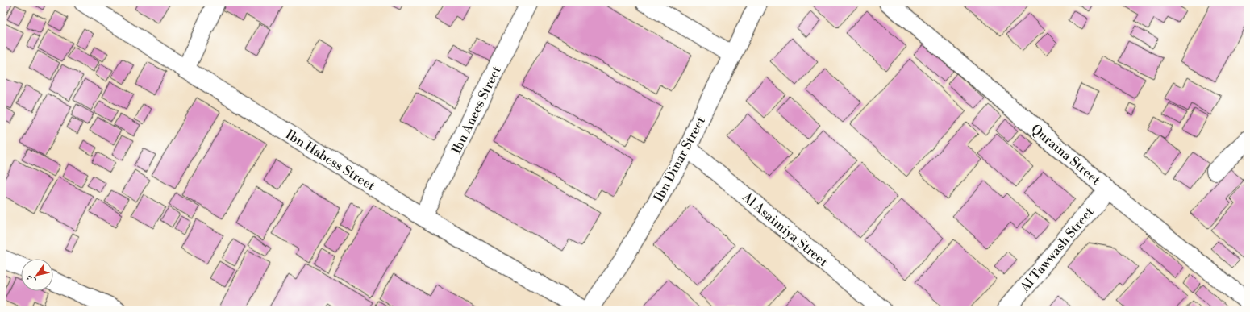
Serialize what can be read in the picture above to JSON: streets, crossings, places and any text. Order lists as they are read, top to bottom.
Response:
{
  "streets": {
    "street": [
      "Ibn Anees Street",
      "Quraina Street",
      "Ibn Dinar Street",
      "Ibn Habess Street",
      "Al Asaimiya Street",
      "Al Tawwash Street"
    ]
  },
  "crossings": [
    ["Ibn Anees Street", "Ibn Habess Street"],
    ["Quraina Street", "Al Tawwash Street"],
    ["Ibn Dinar Street", "Al Asaimiya Street"]
  ],
  "north": "bottom left"
}
